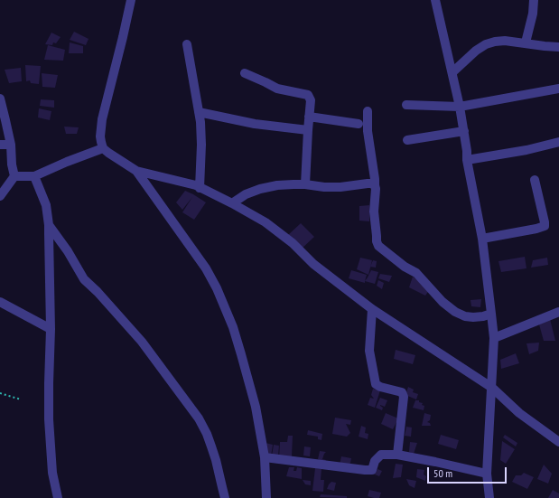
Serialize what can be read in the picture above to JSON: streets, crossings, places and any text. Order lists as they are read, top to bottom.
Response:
{
  "scale_bar": "50 m"
}
